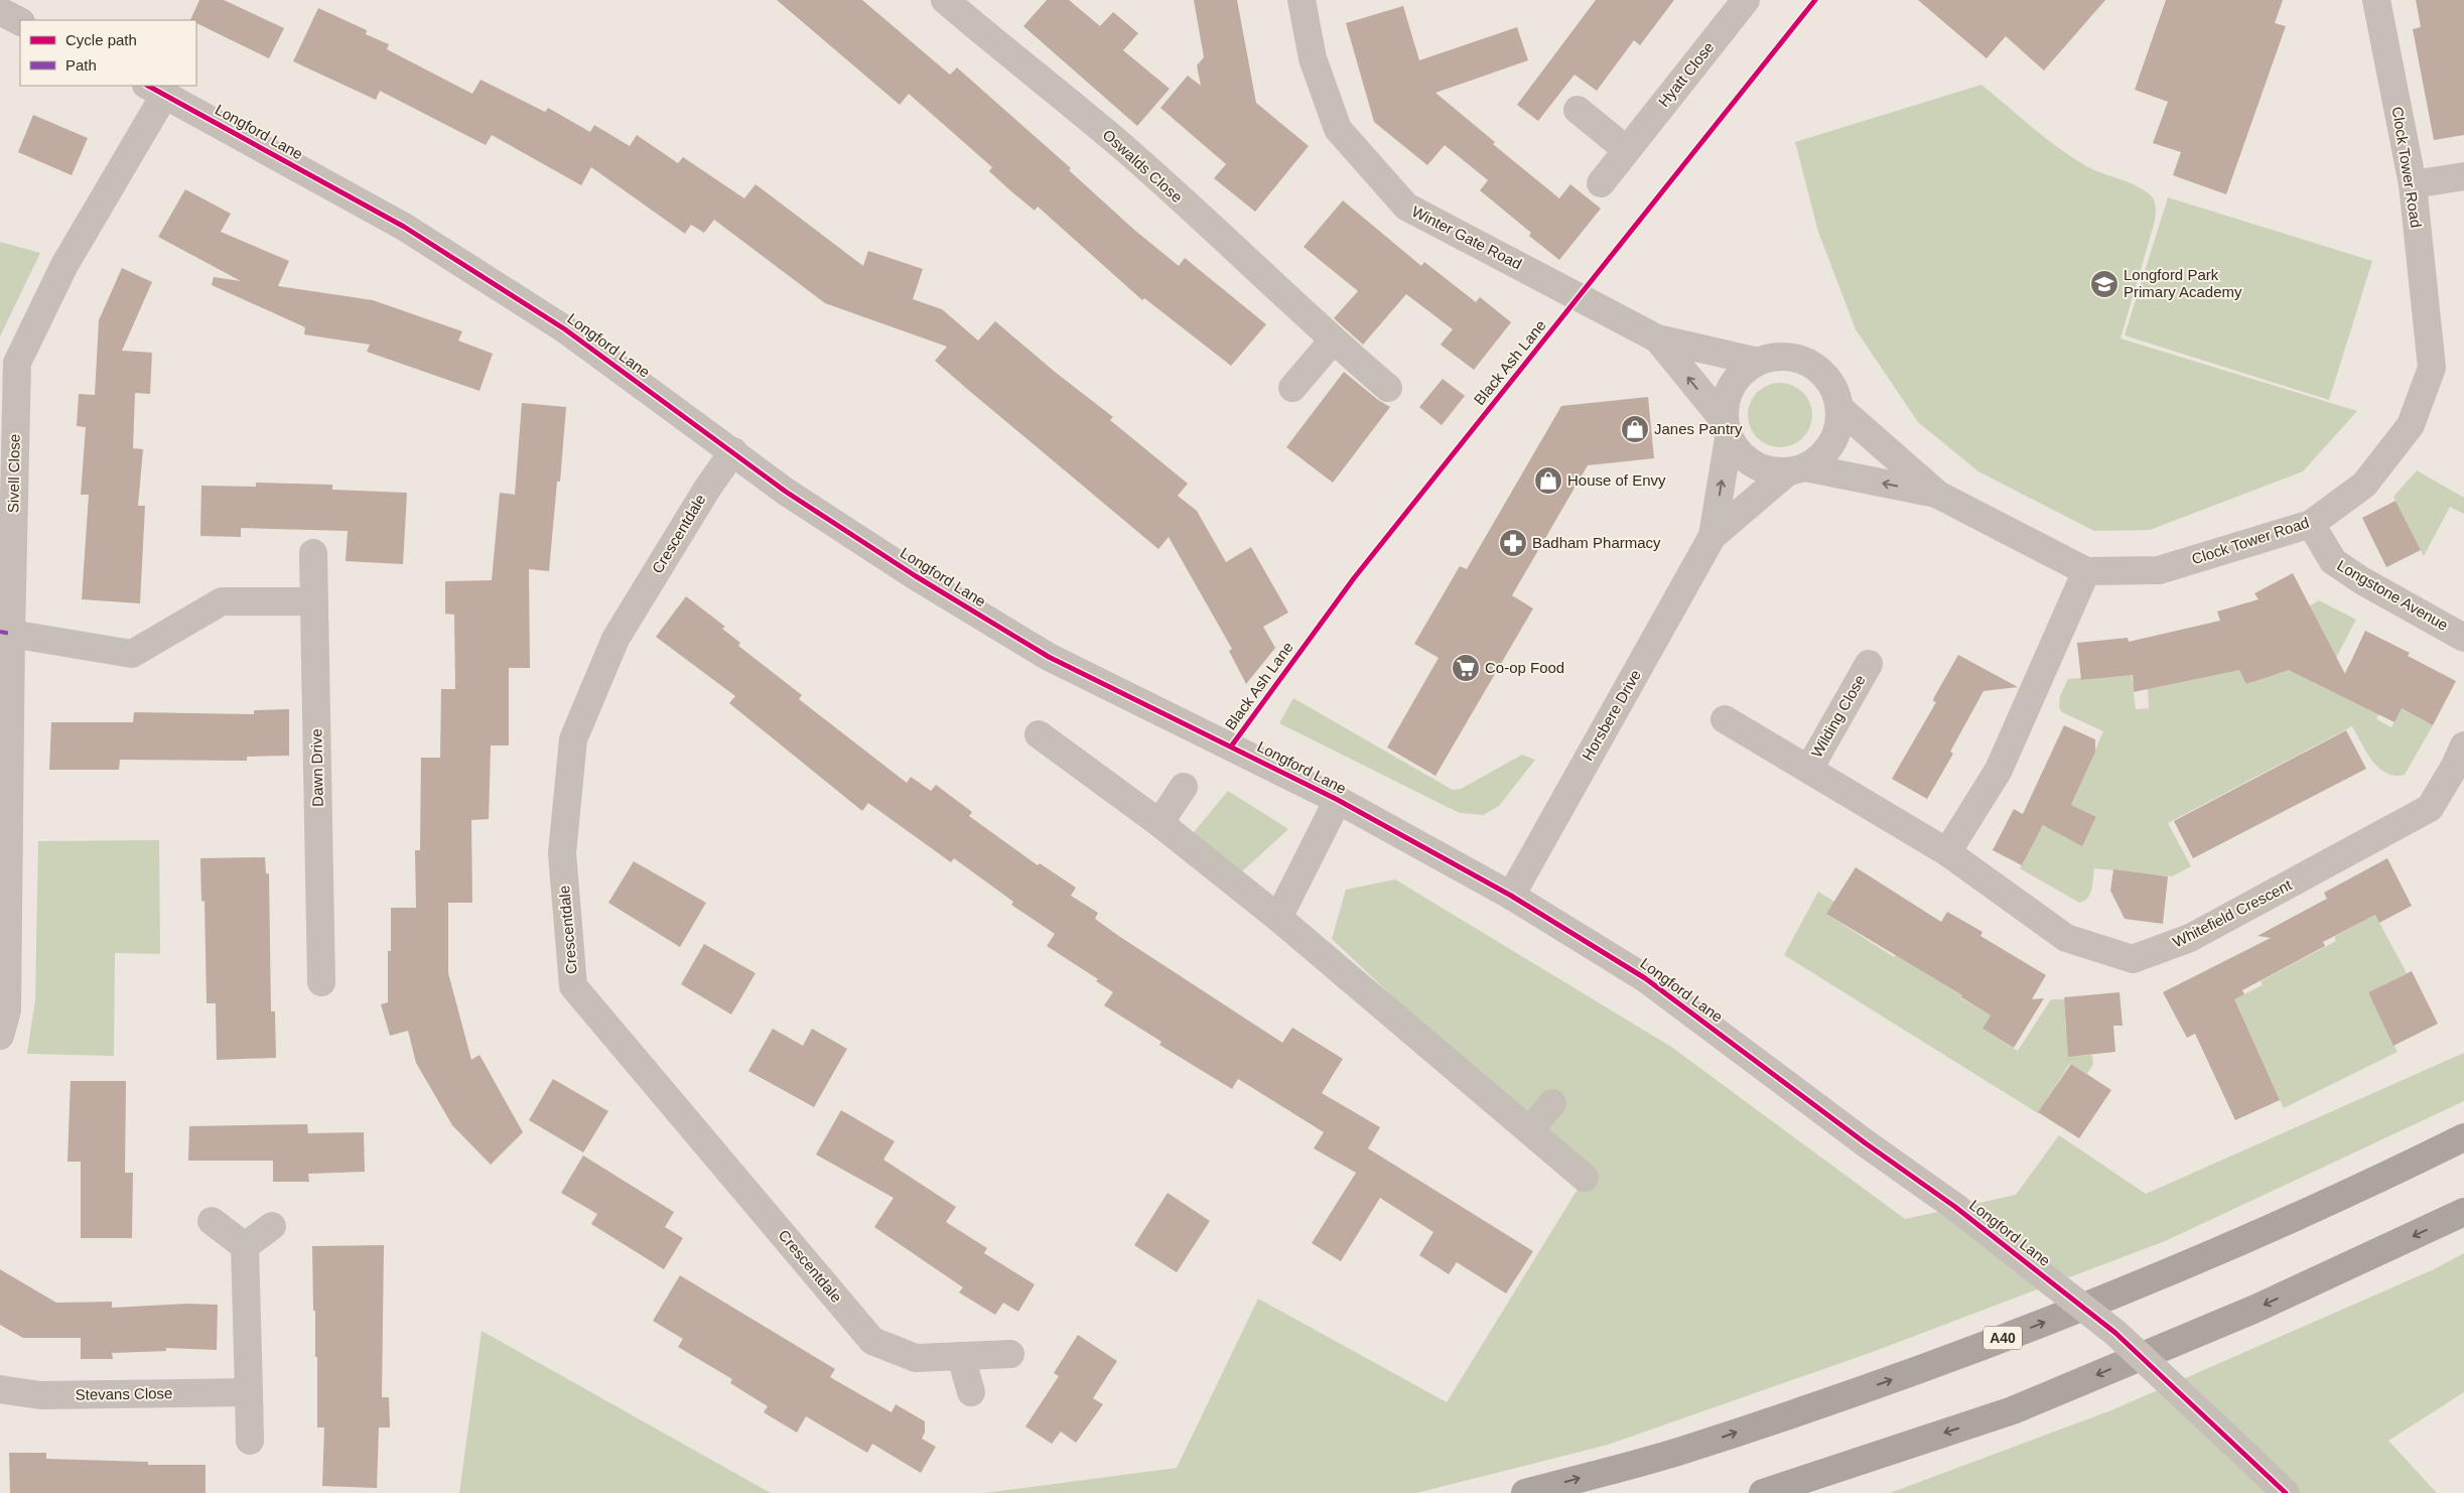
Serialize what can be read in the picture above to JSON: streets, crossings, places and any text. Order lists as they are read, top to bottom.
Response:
{
  "streets": {
    "highway": ["A40"],
    "street": [
      "Hyatt Close",
      "Longford Lane",
      "Oswalds Close",
      "Clock Tower Road",
      "Winter Gate Road",
      "Sivell Close",
      "Crescentdale",
      "Longstone Avenue",
      "Horsbere Drive",
      "Wilding Close",
      "Dawn Drive",
      "Whitefield Crescent",
      "Stevans Close"
    ],
    "cycle path": ["Black Ash Lane"]
  },
  "crossings": [
    ["Longford Lane", "Sivell Close"],
    ["Longford Lane", "Crescentdale"],
    ["Longford Lane", "Horsbere Drive"],
    ["Clock Tower Road", "Winter Gate Road"],
    ["Clock Tower Road", "Longstone Avenue"],
    ["Clock Tower Road", "Horsbere Drive"],
    ["Winter Gate Road", "Horsbere Drive"],
    ["Wilding Close", "Whitefield Crescent"]
  ],
  "places": {
    "school or university": ["Longford Park Primary Academy"],
    "shop": ["Janes Pantry", "House of Envy"],
    "pharmacy": ["Badham Pharmacy"],
    "supermarket": ["Co-op Food"]
  },
  "legend": ["Cycle path", "Path"]
}
